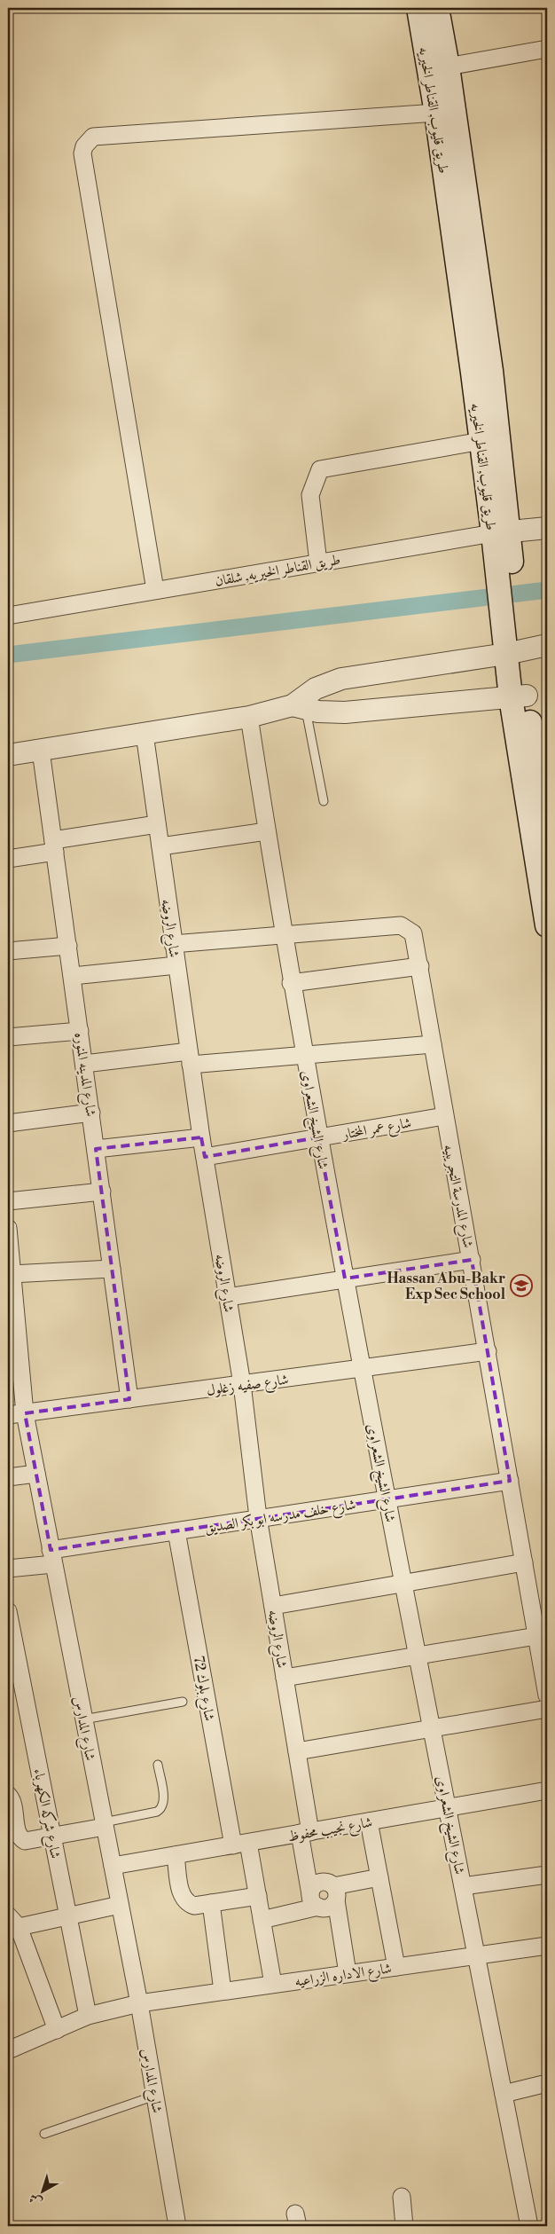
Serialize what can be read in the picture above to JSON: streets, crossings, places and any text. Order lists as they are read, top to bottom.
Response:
{
  "streets": {
    "main road": ["طريق قليوب, القناطر الخيريه"],
    "street": [
      "طريق القناطر الخيريه, شلقان",
      "شارع الروضه",
      "شارع المدينه المنوره",
      "شارع الشيخ الشعراوى",
      "شارع عمر المختار",
      "شارع المدرسة التجريبيه",
      "شارع صفيه زغلول",
      "شارع خلف مدرسه ابو بكر الصديق",
      "شارع بلوك 72",
      "شارع المدارس",
      "شارع شركه الكهرباء",
      "شارع نجيب محفوظ",
      "شارع الاداره الزراعيه"
    ]
  },
  "crossings": [
    ["طريق قليوب, القناطر الخيريه", "طريق القناطر الخيريه, شلقان"],
    ["شارع الروضه", "شارع عمر المختار"],
    ["شارع الروضه", "شارع المدرسة التجريبيه"],
    ["شارع الروضه", "شارع صفيه زغلول"],
    ["شارع الروضه", "شارع خلف مدرسه ابو بكر الصديق"],
    ["شارع الروضه", "شارع نجيب محفوظ"],
    ["شارع المدينه المنوره", "شارع صفيه زغلول"],
    ["شارع الشيخ الشعراوى", "شارع عمر المختار"],
    ["شارع الشيخ الشعراوى", "شارع المدرسة التجريبيه"],
    ["شارع الشيخ الشعراوى", "شارع صفيه زغلول"],
    ["شارع الشيخ الشعراوى", "شارع خلف مدرسه ابو بكر الصديق"],
    ["شارع الشيخ الشعراوى", "شارع نجيب محفوظ"],
    ["شارع الشيخ الشعراوى", "شارع الاداره الزراعيه"],
    ["شارع عمر المختار", "شارع المدرسة التجريبيه"],
    ["شارع المدرسة التجريبيه", "شارع صفيه زغلول"],
    ["شارع المدرسة التجريبيه", "شارع خلف مدرسه ابو بكر الصديق"],
    ["شارع صفيه زغلول", "شارع المدارس"],
    ["شارع خلف مدرسه ابو بكر الصديق", "شارع بلوك 72"],
    ["شارع خلف مدرسه ابو بكر الصديق", "شارع المدارس"],
    ["شارع بلوك 72", "شارع نجيب محفوظ"],
    ["شارع بلوك 72", "شارع الاداره الزراعيه"],
    ["شارع المدارس", "شارع نجيب محفوظ"],
    ["شارع المدارس", "شارع الاداره الزراعيه"],
    ["شارع شركه الكهرباء", "شارع الاداره الزراعيه"]
  ],
  "places": {
    "school or university": ["Hassan Abu-Bakr Exp Sec School"]
  },
  "north": "bottom left"
}
